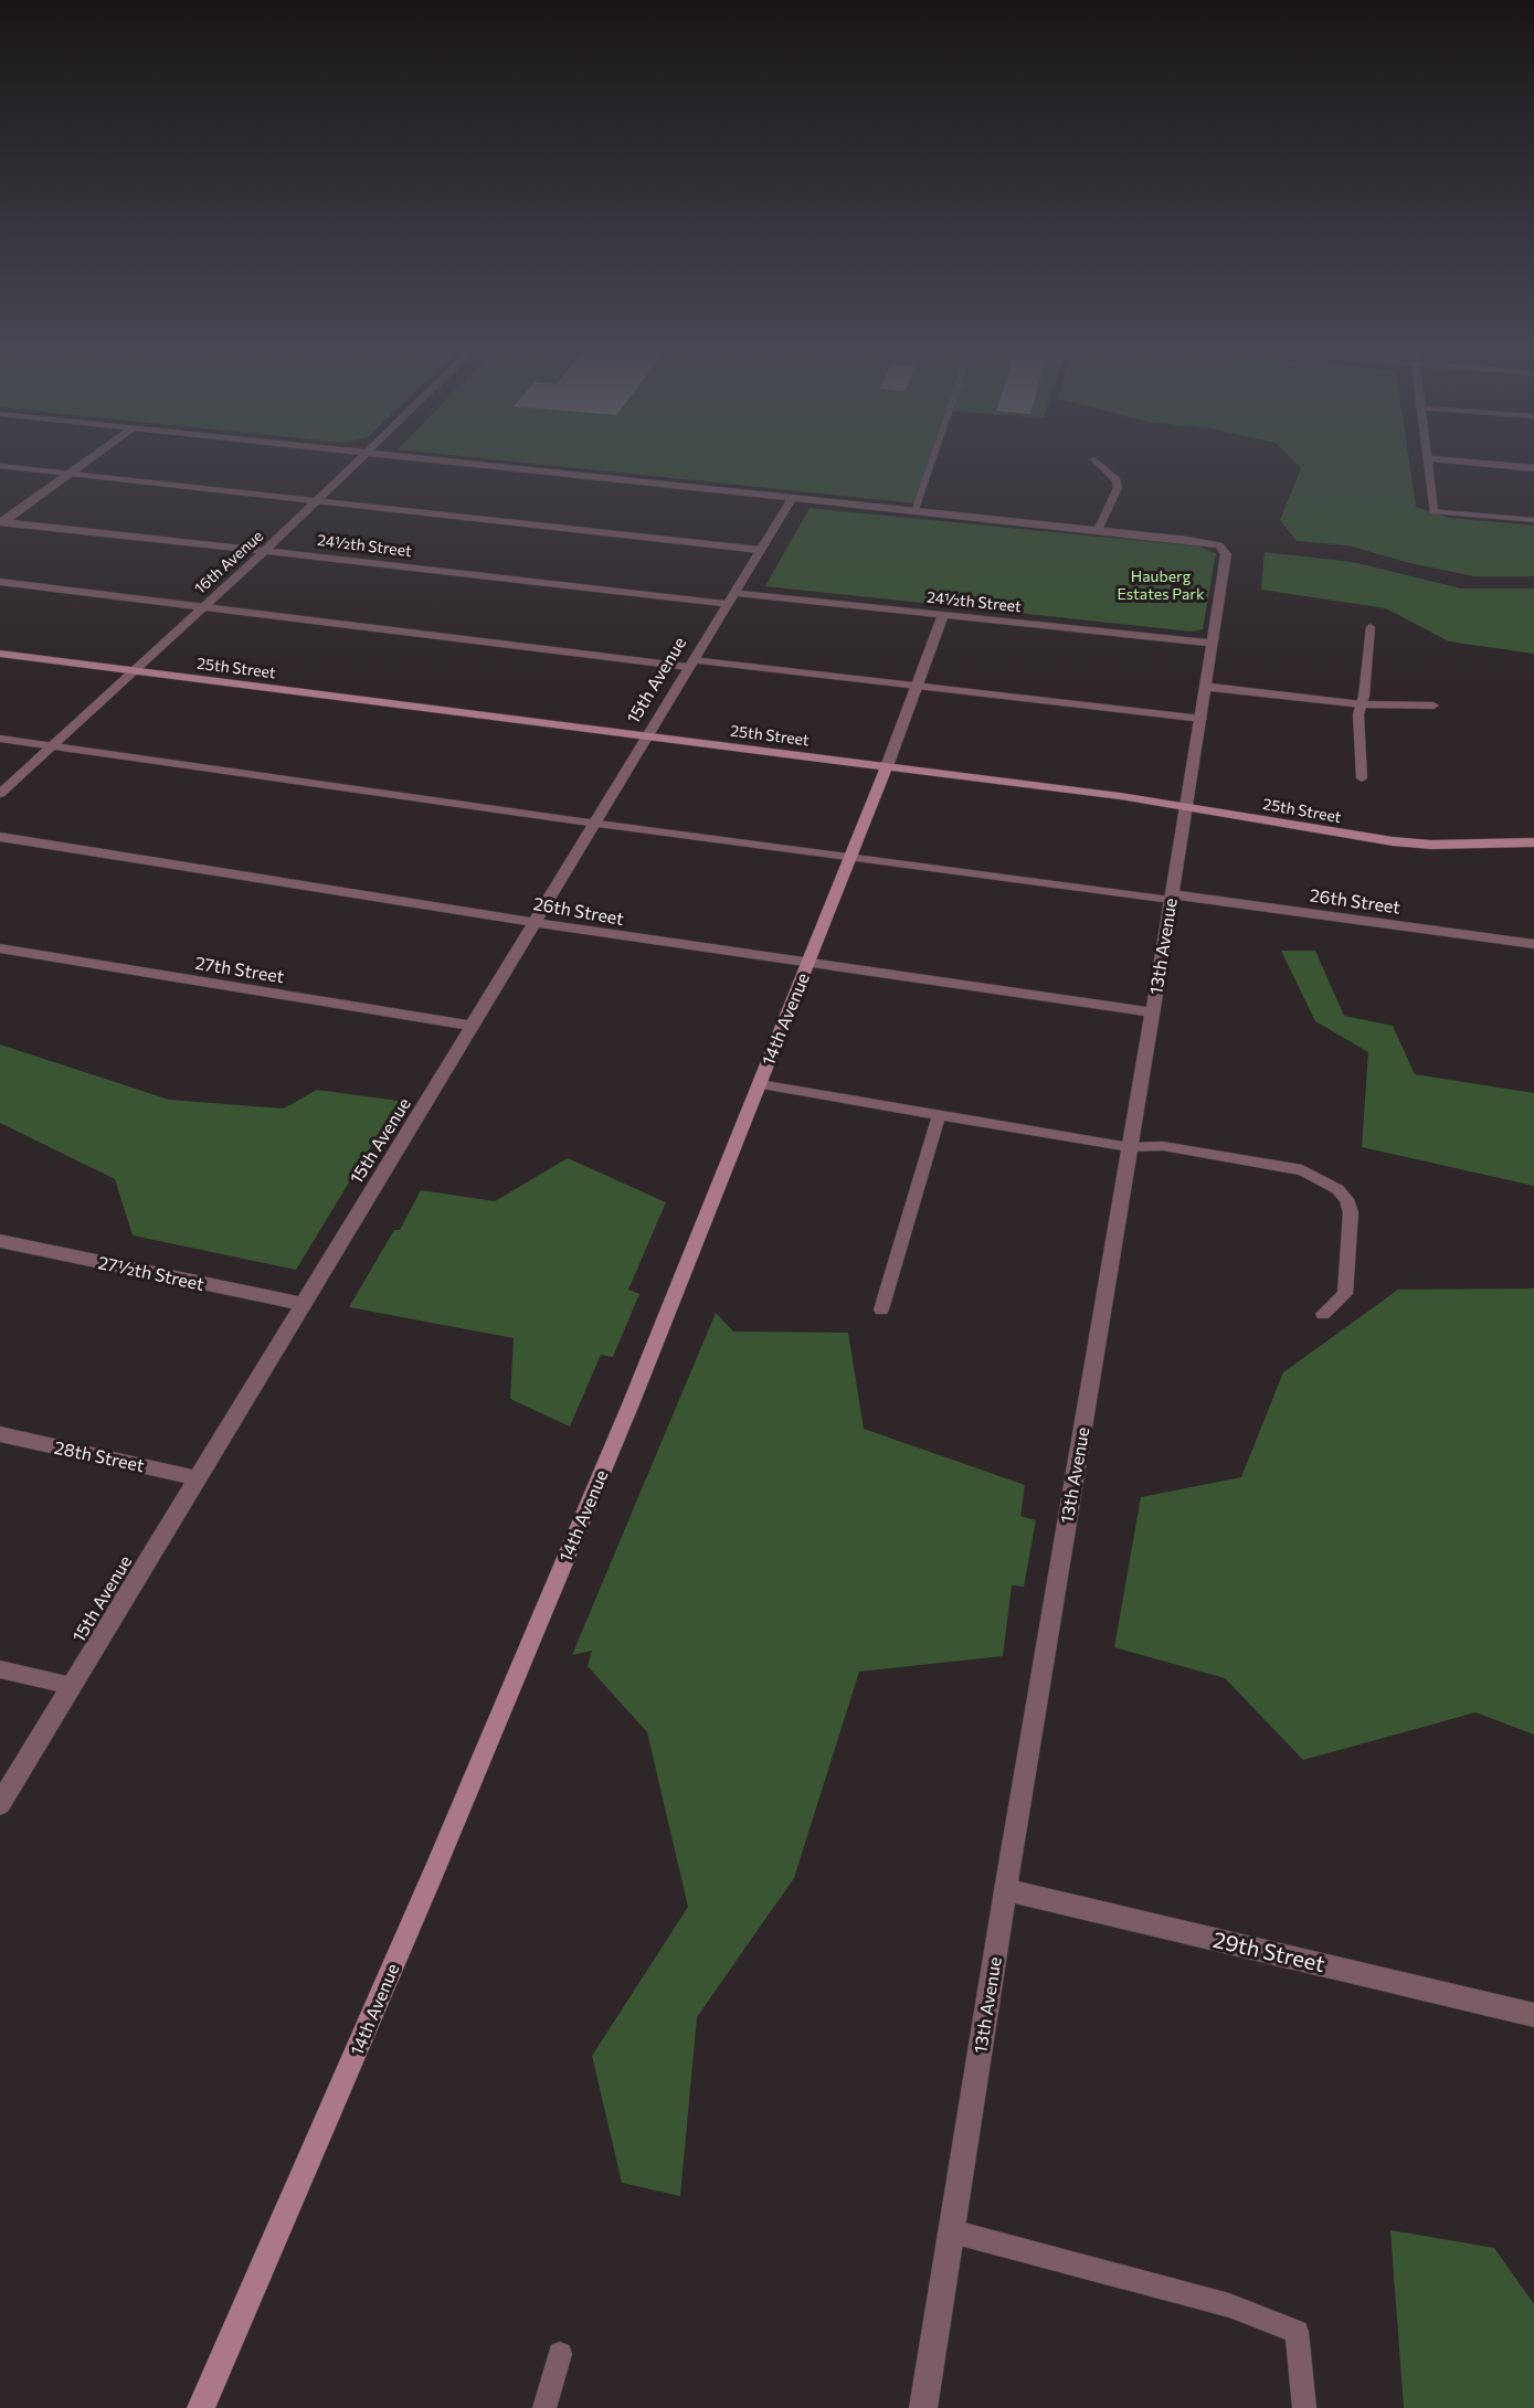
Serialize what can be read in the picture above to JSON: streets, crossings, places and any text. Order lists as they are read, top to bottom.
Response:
{
  "streets": {
    "street": [
      "24½th Street",
      "16th Avenue",
      "25th Street",
      "15th Avenue",
      "26th Street",
      "13th Avenue",
      "27th Street",
      "14th Avenue",
      "27½th Street",
      "28th Street",
      "29th Street"
    ]
  },
  "crossings": [
    ["24½th Street", "16th Avenue"],
    ["24½th Street", "15th Avenue"],
    ["24½th Street", "13th Avenue"],
    ["24½th Street", "14th Avenue"],
    ["16th Avenue", "25th Street"],
    ["25th Street", "15th Avenue"],
    ["25th Street", "13th Avenue"],
    ["25th Street", "14th Avenue"],
    ["15th Avenue", "26th Street"],
    ["15th Avenue", "27th Street"],
    ["15th Avenue", "27½th Street"],
    ["15th Avenue", "28th Street"],
    ["26th Street", "13th Avenue"],
    ["26th Street", "14th Avenue"],
    ["13th Avenue", "29th Street"]
  ],
  "parks": ["Hauberg Estates Park"]
}
